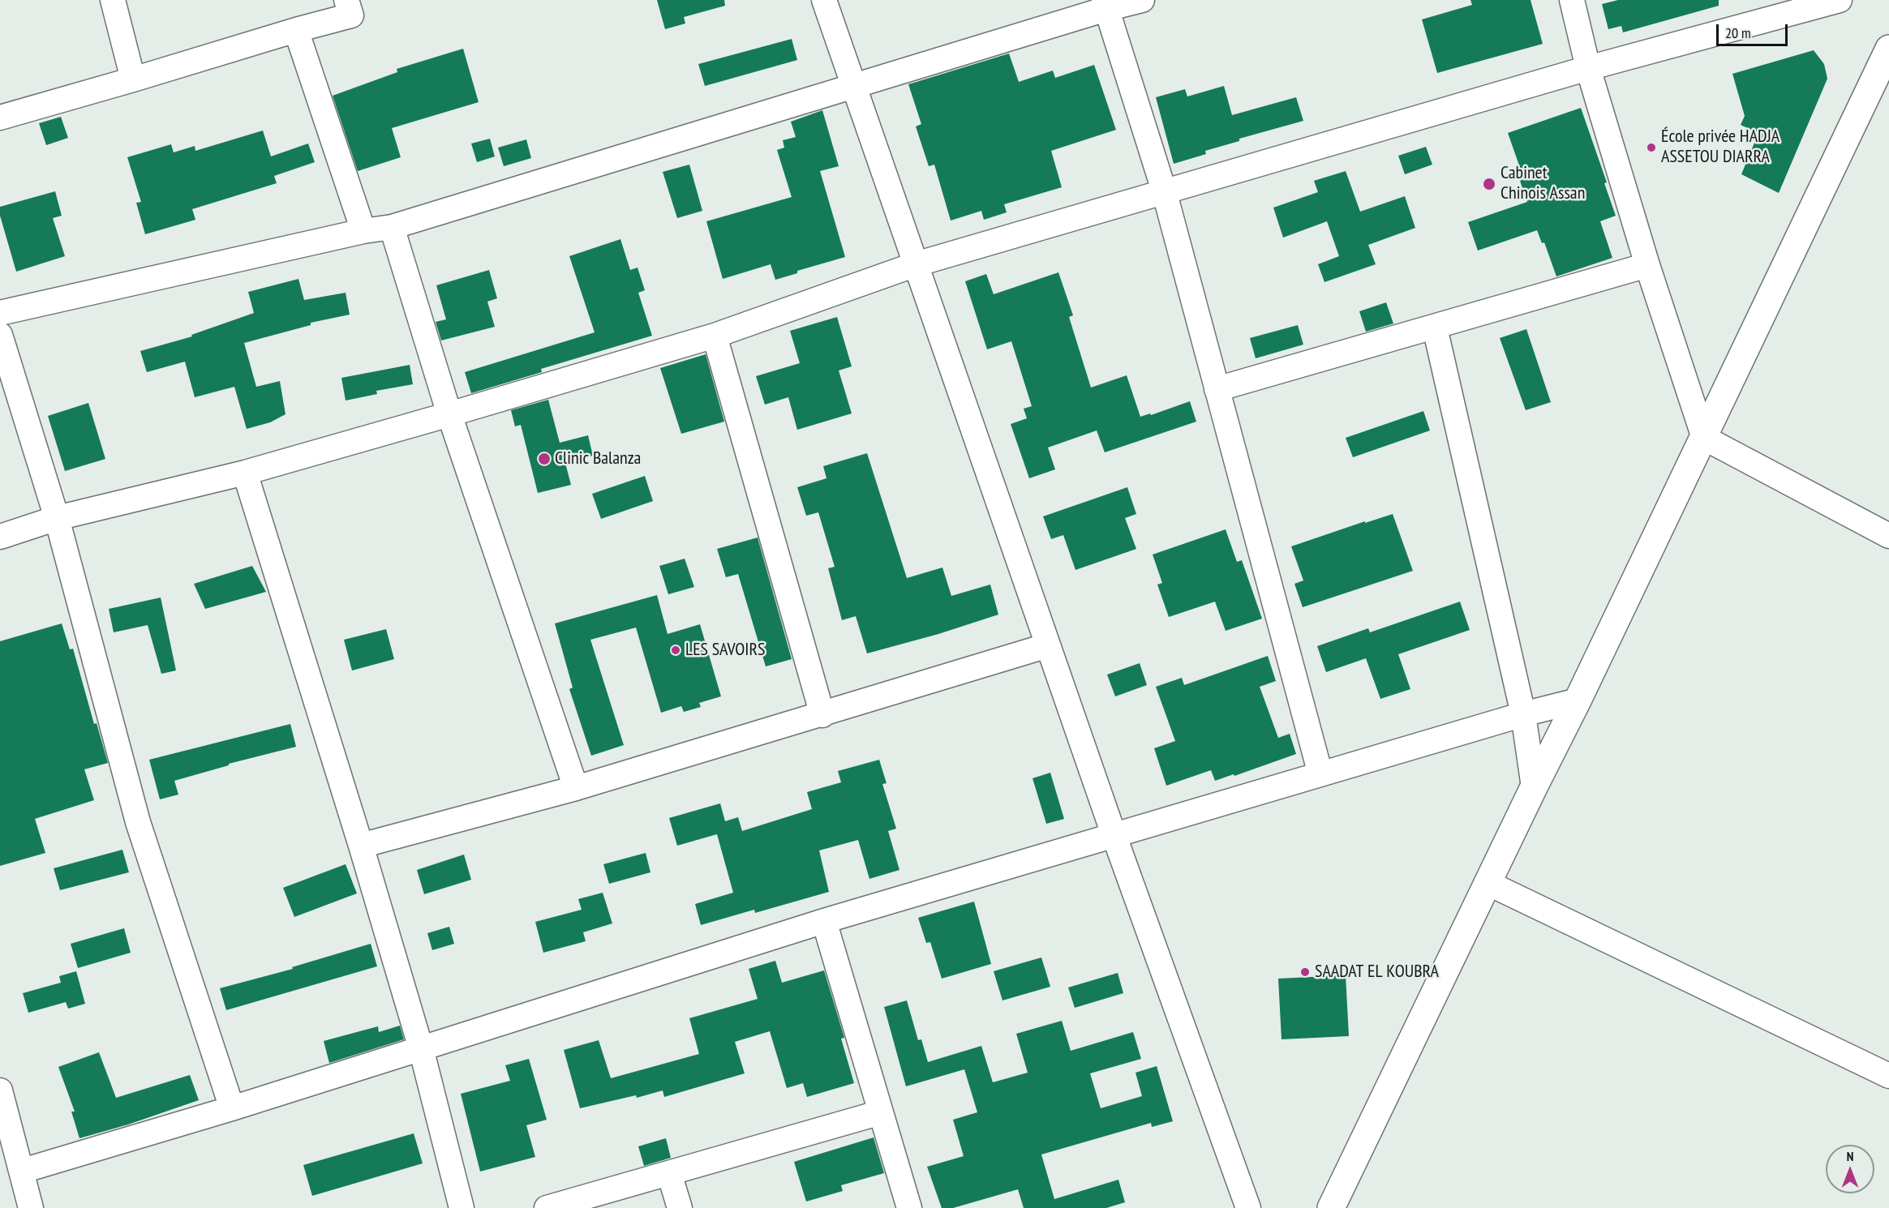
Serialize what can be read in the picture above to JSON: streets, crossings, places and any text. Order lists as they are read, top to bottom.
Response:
{
  "places": [
    "École privée HADJA ASSETOU DIARRA",
    "Cabinet Chinois Assan",
    "Clinic Balanza",
    "LES SAVOIRS",
    "SAADAT EL KOUBRA"
  ],
  "scale_bar": "20 m",
  "north": "top"
}
